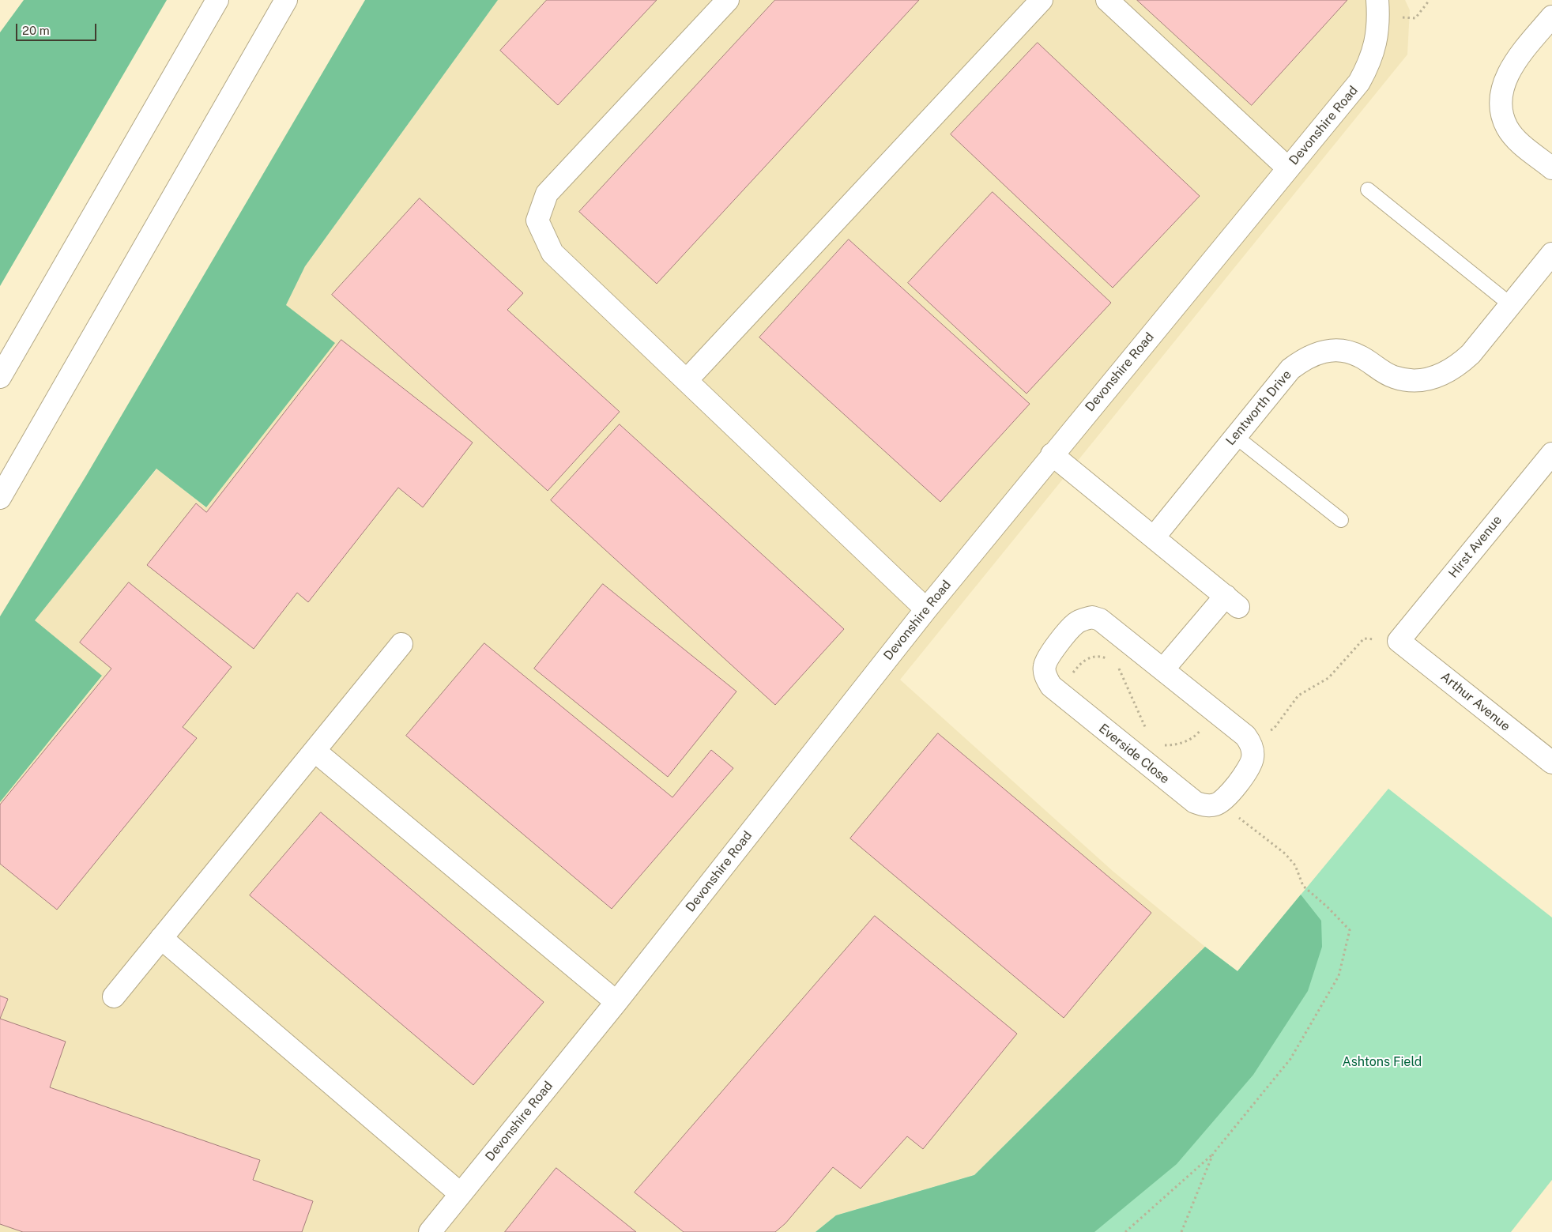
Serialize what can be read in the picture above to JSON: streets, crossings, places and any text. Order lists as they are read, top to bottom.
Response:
{
  "streets": {
    "main road": [
      "Devonshire Road",
      "Lentworth Drive",
      "Hirst Avenue",
      "Arthur Avenue",
      "Everside Close"
    ]
  },
  "crossings": [
    ["Hirst Avenue", "Arthur Avenue"]
  ],
  "parks": ["Ashtons Field"],
  "scale_bar": "20 m"
}
